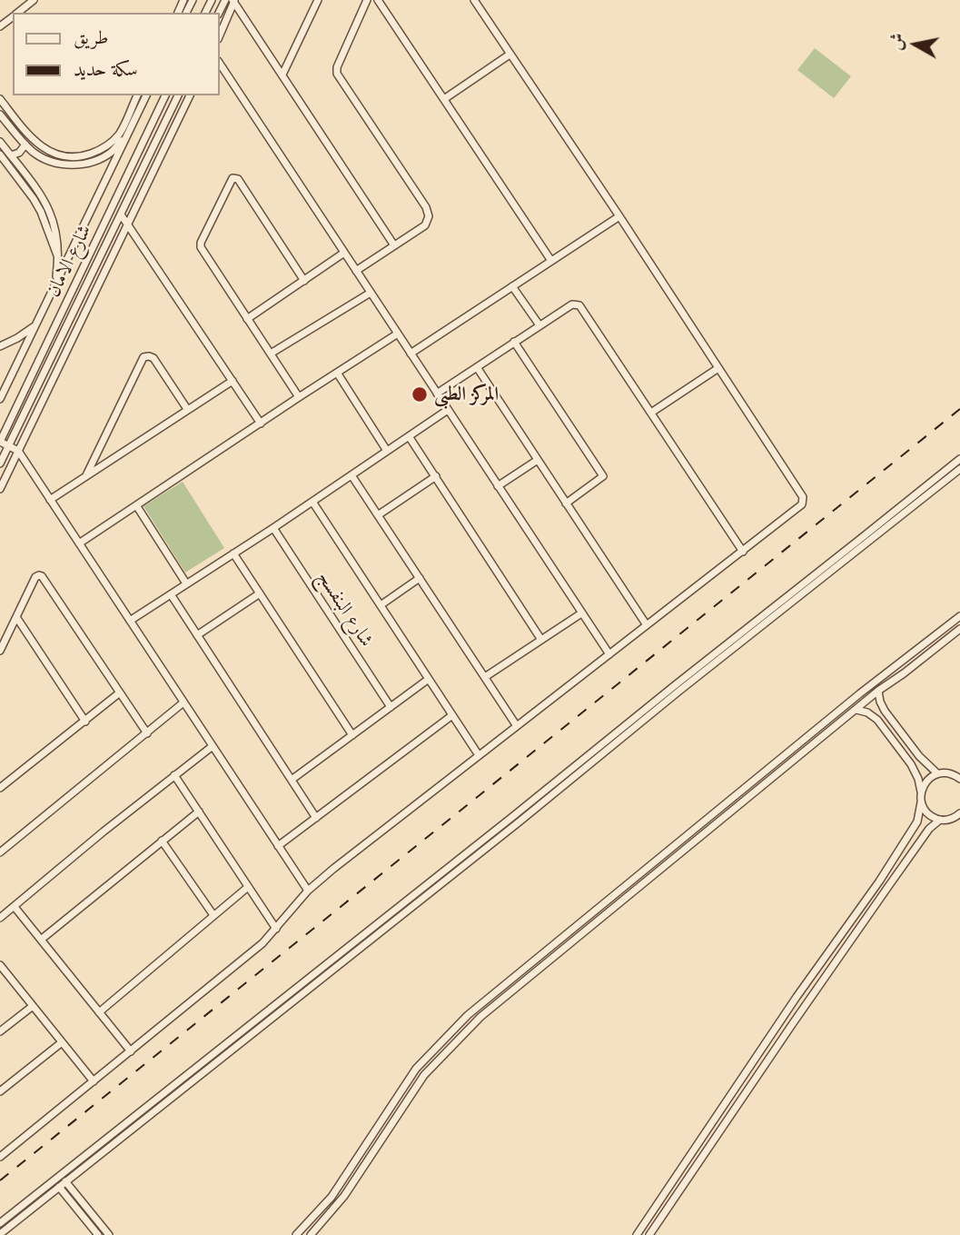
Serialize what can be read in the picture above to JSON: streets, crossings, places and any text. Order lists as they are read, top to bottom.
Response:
{
  "streets": {
    "street": ["شارع الامان", "شارع البنفسج"]
  },
  "places": ["المركز الطبى"],
  "legend": ["طريق", "سكة حديد"],
  "north": "left"
}
